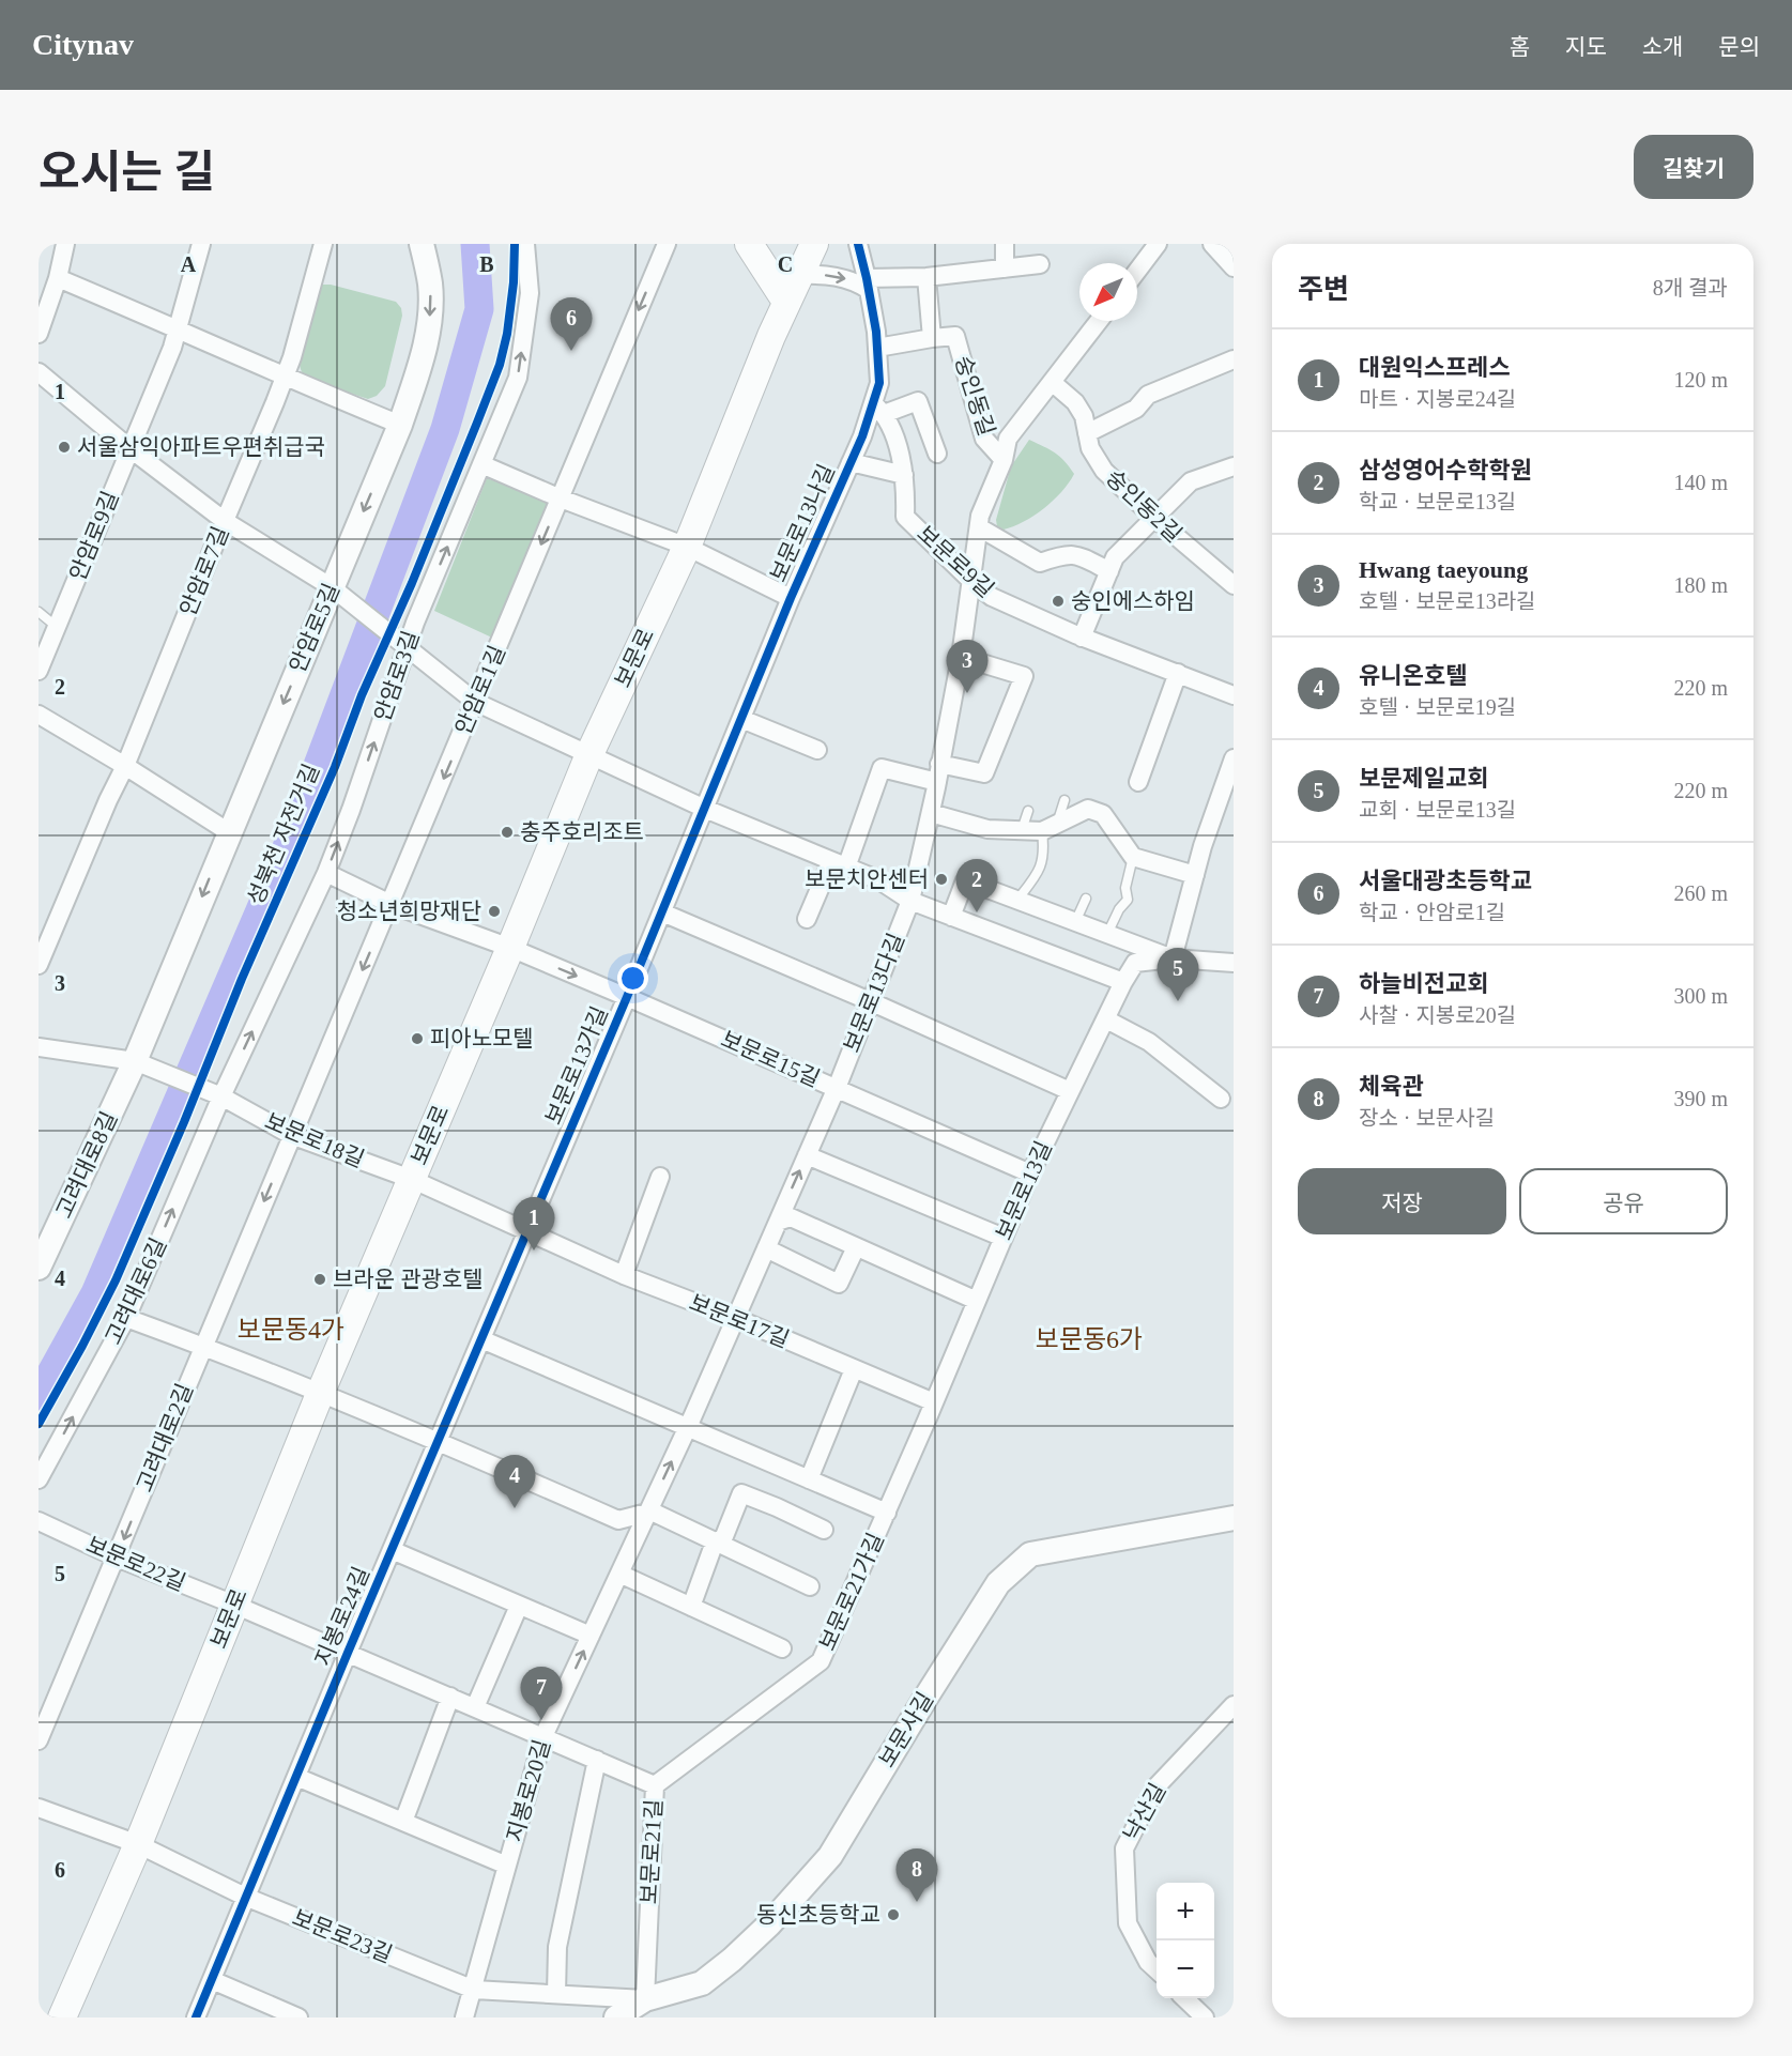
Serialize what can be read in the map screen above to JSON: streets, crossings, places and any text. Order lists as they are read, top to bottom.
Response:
{
  "streets": {
    "main road": [
      "안암로5길",
      "보문로",
      "고려대로8길",
      "보문사길"
    ],
    "street": [
      "숭인동길",
      "숭인동2길",
      "보문로13나길",
      "안암로9길",
      "보문로9길",
      "안암로7길",
      "안암로3길",
      "안암로1길",
      "보문로13다길",
      "보문로15길",
      "보문로13가길",
      "보문로18길",
      "보문로13길",
      "고려대로6길",
      "보문로17길",
      "고려대로2길",
      "보문로22길",
      "보문로21가길",
      "지봉로24길",
      "지봉로20길",
      "낙산길",
      "보문로21길",
      "보문로23길"
    ],
    "cycle path": ["성북천 자전거길"]
  },
  "crossings": [
    ["숭인동길", "숭인동2길"],
    ["숭인동길", "보문로9길"],
    ["숭인동길", "보문로13다길"],
    ["보문로13나길", "보문로9길"],
    ["보문로13나길", "보문로13가길"],
    ["안암로5길", "보문로18길"],
    ["안암로5길", "고려대로8길"],
    ["보문로", "보문로15길"],
    ["보문로", "보문로18길"],
    ["보문로", "보문로17길"],
    ["보문로", "보문로22길"],
    ["보문로", "보문로21길"],
    ["보문로", "보문로23길"],
    ["안암로3길", "보문로18길"],
    ["안암로3길", "고려대로6길"],
    ["안암로1길", "보문로18길"],
    ["안암로1길", "고려대로2길"],
    ["보문로13다길", "보문로15길"],
    ["보문로13다길", "보문로17길"],
    ["보문로13다길", "지봉로20길"],
    ["보문로15길", "보문로13가길"],
    ["보문로15길", "보문로13길"],
    ["보문로13가길", "보문로17길"],
    ["보문로13가길", "지봉로24길"],
    ["보문로18길", "고려대로8길"],
    ["보문로18길", "고려대로6길"],
    ["보문로18길", "보문로17길"],
    ["보문로18길", "고려대로2길"],
    ["보문로13길", "보문로17길"],
    ["보문로13길", "보문로21가길"],
    ["보문로17길", "보문로21가길"],
    ["보문로17길", "지봉로24길"],
    ["보문로17길", "지봉로20길"],
    ["고려대로2길", "보문로22길"],
    ["보문로22길", "보문로21길"],
    ["보문로21가길", "보문로21길"],
    ["지봉로24길", "지봉로20길"],
    ["지봉로24길", "보문로21길"],
    ["지봉로24길", "보문로23길"],
    ["보문사길", "보문로21길"],
    ["보문사길", "보문로23길"],
    ["지봉로20길", "보문로21길"],
    ["지봉로20길", "보문로23길"],
    ["보문로21길", "보문로23길"]
  ],
  "one_way": [
    "안암로5길",
    "안암로3길",
    "안암로1길",
    "고려대로6길",
    "고려대로2길"
  ],
  "districts": ["보문동4가", "보문동6가"],
  "places": [
    "서울삼익아파트우편취급국",
    "숭인에스하임",
    "충주호리조트",
    "보문치안센터",
    "청소년희망재단",
    "피아노모텔",
    "브라운 관광호텔",
    "동신초등학교"
  ],
  "north": "bottom left",
  "page": {
    "header": "Citynav",
    "nav": [
      "홈",
      "지도",
      "소개",
      "문의"
    ],
    "title": "오시는 길",
    "buttons": [
      "길찾기",
      ["저장", "공유"]
    ],
    "heading": ["주변", "8개 결과"],
    "pins": [
      "6",
      "3",
      "2",
      "5",
      "1",
      "4",
      "7",
      "8"
    ],
    "list": [
      {
        "mark": "1",
        "name": "대원익스프레스",
        "note": "마트 · 지봉로24길",
        "value": "120 m"
      },
      {
        "mark": "2",
        "name": "삼성영어수학학원",
        "note": "학교 · 보문로13길",
        "value": "140 m"
      },
      {
        "mark": "3",
        "name": "Hwang taeyoung",
        "note": "호텔 · 보문로13라길",
        "value": "180 m"
      },
      {
        "mark": "4",
        "name": "유니온호텔",
        "note": "호텔 · 보문로19길",
        "value": "220 m"
      },
      {
        "mark": "5",
        "name": "보문제일교회",
        "note": "교회 · 보문로13길",
        "value": "220 m"
      },
      {
        "mark": "6",
        "name": "서울대광초등학교",
        "note": "학교 · 안암로1길",
        "value": "260 m"
      },
      {
        "mark": "7",
        "name": "하늘비전교회",
        "note": "사찰 · 지봉로20길",
        "value": "300 m"
      },
      {
        "mark": "8",
        "name": "체육관",
        "note": "장소 · 보문사길",
        "value": "390 m"
      }
    ],
    "map_buttons": ["+", "−"]
  },
  "grid": {
    "columns": ["A", "B", "C"],
    "rows": [
      "1",
      "2",
      "3",
      "4",
      "5",
      "6"
    ]
  }
}
